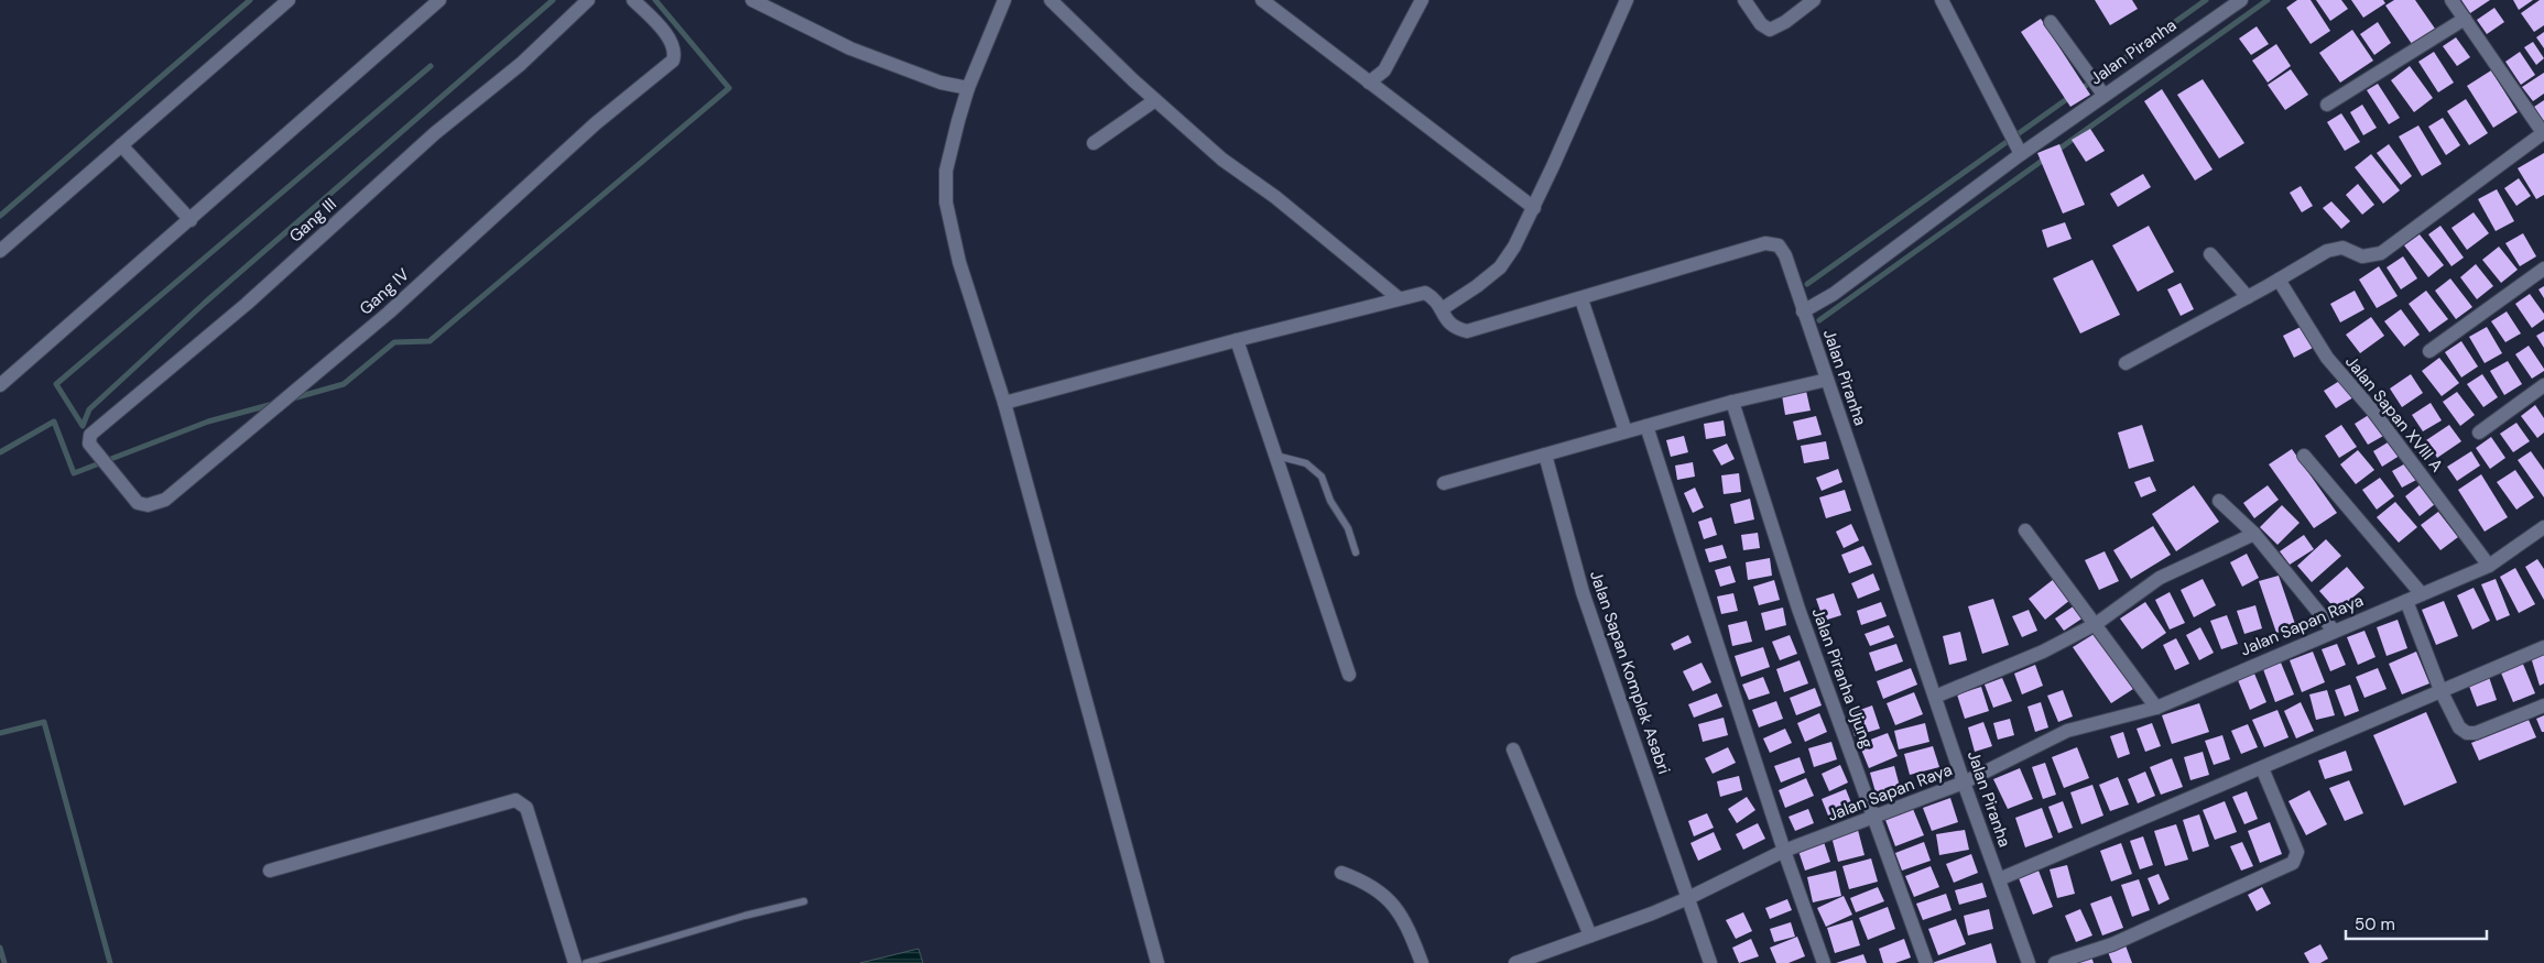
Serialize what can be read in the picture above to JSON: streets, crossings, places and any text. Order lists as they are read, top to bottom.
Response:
{
  "streets": {
    "street": [
      "Jalan Piranha",
      "Gang III",
      "Gang IV",
      "Jalan Sapan XVIII A",
      "Jalan Sapan Raya",
      "Jalan Sapan Komplek Asabri",
      "Jalan Piranha Ujung"
    ]
  },
  "crossings": [
    ["Jalan Piranha", "Jalan Sapan Raya"],
    ["Gang III", "Gang IV"],
    ["Jalan Sapan XVIII A", "Jalan Sapan Raya"],
    ["Jalan Sapan Raya", "Jalan Sapan Komplek Asabri"],
    ["Jalan Sapan Raya", "Jalan Piranha Ujung"]
  ],
  "scale_bar": "50 m"
}
